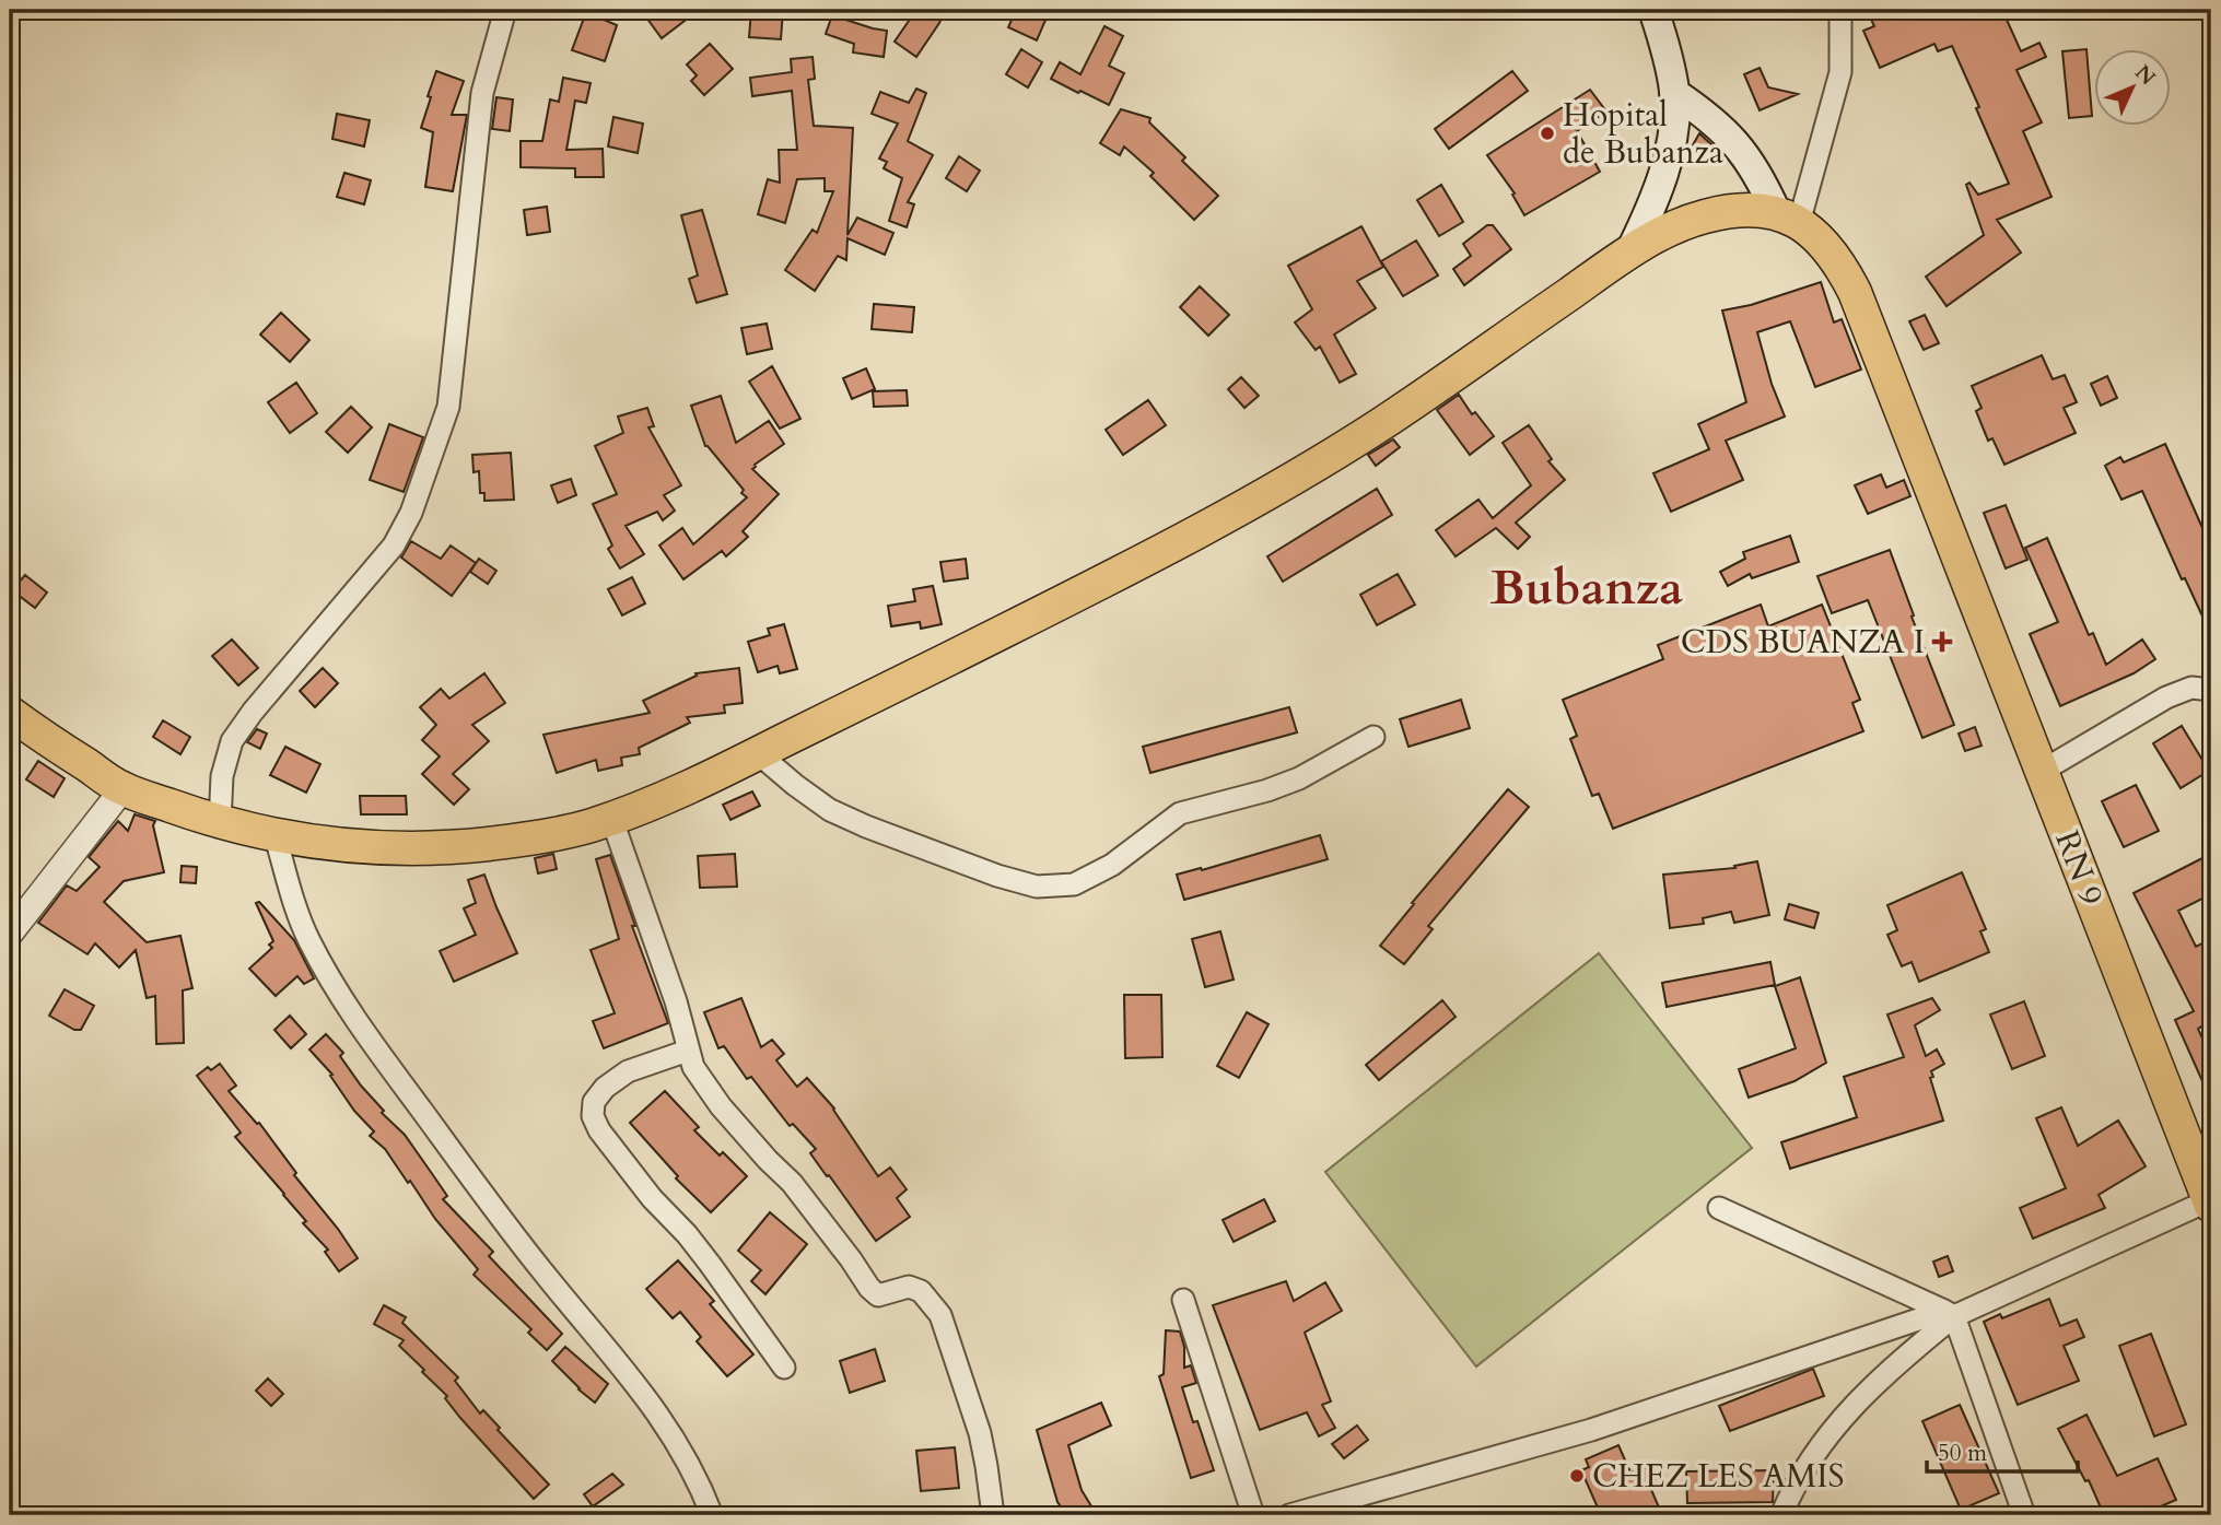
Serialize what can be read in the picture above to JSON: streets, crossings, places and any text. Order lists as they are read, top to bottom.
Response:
{
  "streets": {
    "main road": ["RN 9"]
  },
  "districts": ["Bubanza"],
  "places": {
    "other": ["Hopital de Bubanza", "CHEZ LES AMIS"],
    "health": ["CDS BUANZA I"]
  },
  "scale_bar": "50 m",
  "north": "top right"
}
